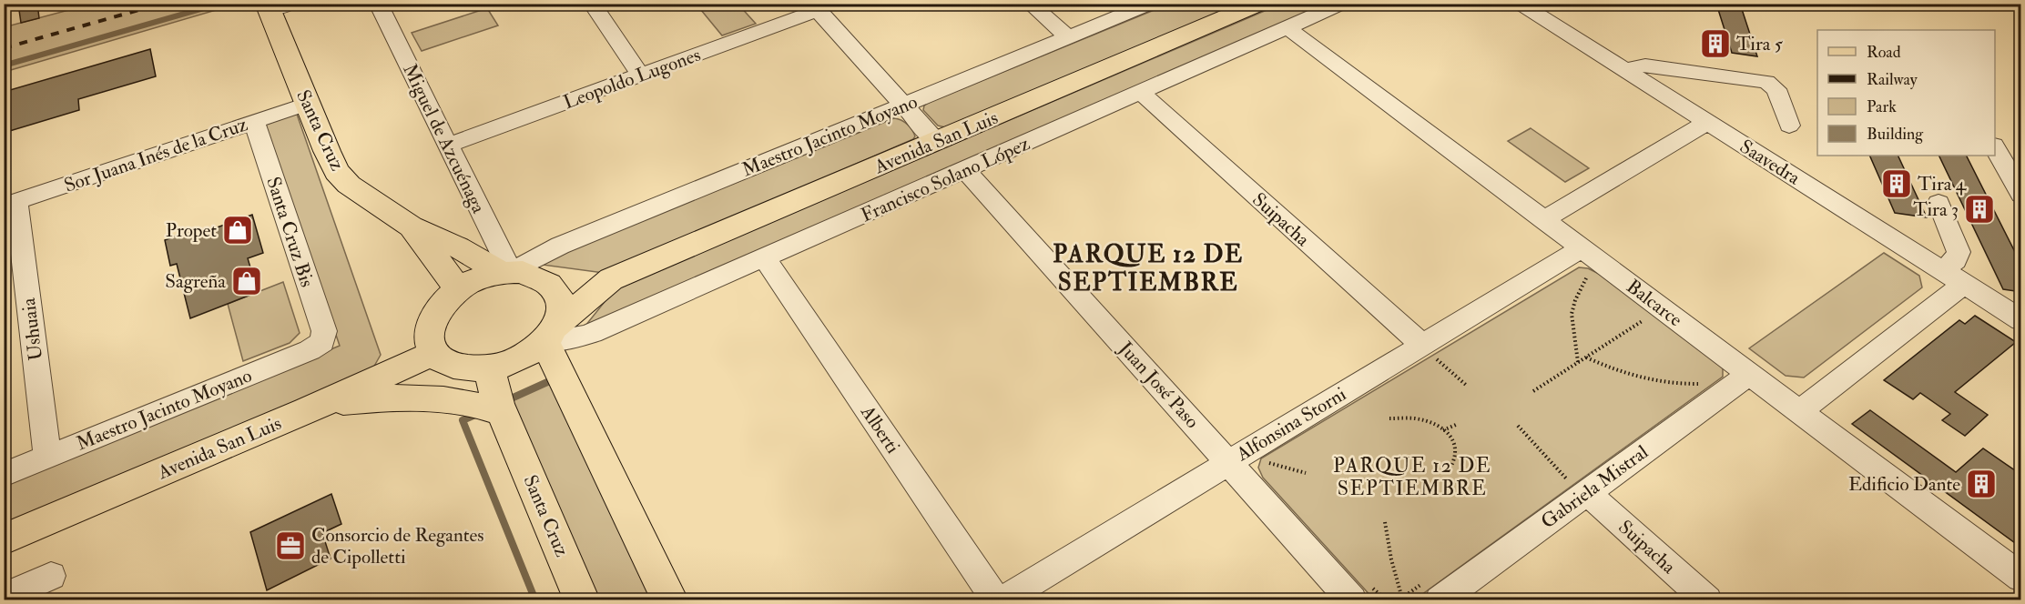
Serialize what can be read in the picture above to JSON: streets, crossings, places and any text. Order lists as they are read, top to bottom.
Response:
{
  "streets": {
    "main road": ["Santa Cruz", "Avenida San Luis"],
    "street": [
      "Leopoldo Lugones",
      "Maestro Jacinto Moyano",
      "Miguel de Azcuénaga",
      "Sor Juana Inés de la Cruz",
      "Saavedra",
      "Francisco Solano López",
      "Suipacha",
      "Santa Cruz Bis",
      "Balcarce",
      "Ushuaia",
      "Juan José Paso",
      "Alfonsina Storni",
      "Alberti",
      "Gabriela Mistral"
    ]
  },
  "crossings": [
    ["Leopoldo Lugones", "Miguel de Azcuénaga"],
    ["Santa Cruz", "Maestro Jacinto Moyano"],
    ["Santa Cruz", "Miguel de Azcuénaga"],
    ["Santa Cruz", "Avenida San Luis"],
    ["Santa Cruz", "Sor Juana Inés de la Cruz"],
    ["Santa Cruz", "Francisco Solano López"],
    ["Maestro Jacinto Moyano", "Miguel de Azcuénaga"],
    ["Maestro Jacinto Moyano", "Avenida San Luis"],
    ["Maestro Jacinto Moyano", "Francisco Solano López"],
    ["Maestro Jacinto Moyano", "Santa Cruz Bis"],
    ["Maestro Jacinto Moyano", "Ushuaia"],
    ["Miguel de Azcuénaga", "Avenida San Luis"],
    ["Miguel de Azcuénaga", "Francisco Solano López"],
    ["Avenida San Luis", "Francisco Solano López"],
    ["Sor Juana Inés de la Cruz", "Santa Cruz Bis"],
    ["Sor Juana Inés de la Cruz", "Ushuaia"],
    ["Francisco Solano López", "Suipacha"],
    ["Francisco Solano López", "Balcarce"],
    ["Francisco Solano López", "Juan José Paso"],
    ["Francisco Solano López", "Alberti"],
    ["Suipacha", "Alfonsina Storni"],
    ["Suipacha", "Gabriela Mistral"],
    ["Balcarce", "Alfonsina Storni"],
    ["Balcarce", "Gabriela Mistral"],
    ["Juan José Paso", "Alfonsina Storni"]
  ],
  "districts": ["PARQUE 12 DE SEPTIEMBRE", "PARQUE 12 DE SEPTIEMBRE"],
  "places": {
    "building": [
      "Tira 5",
      "Tira 4",
      "Tira 3",
      "Edificio Dante"
    ],
    "shop": ["Propet", "Sagreña"],
    "office": ["Consorcio de Regantes de Cipolletti"]
  },
  "legend": [
    "Road",
    "Railway",
    "Park",
    "Building"
  ]
}
